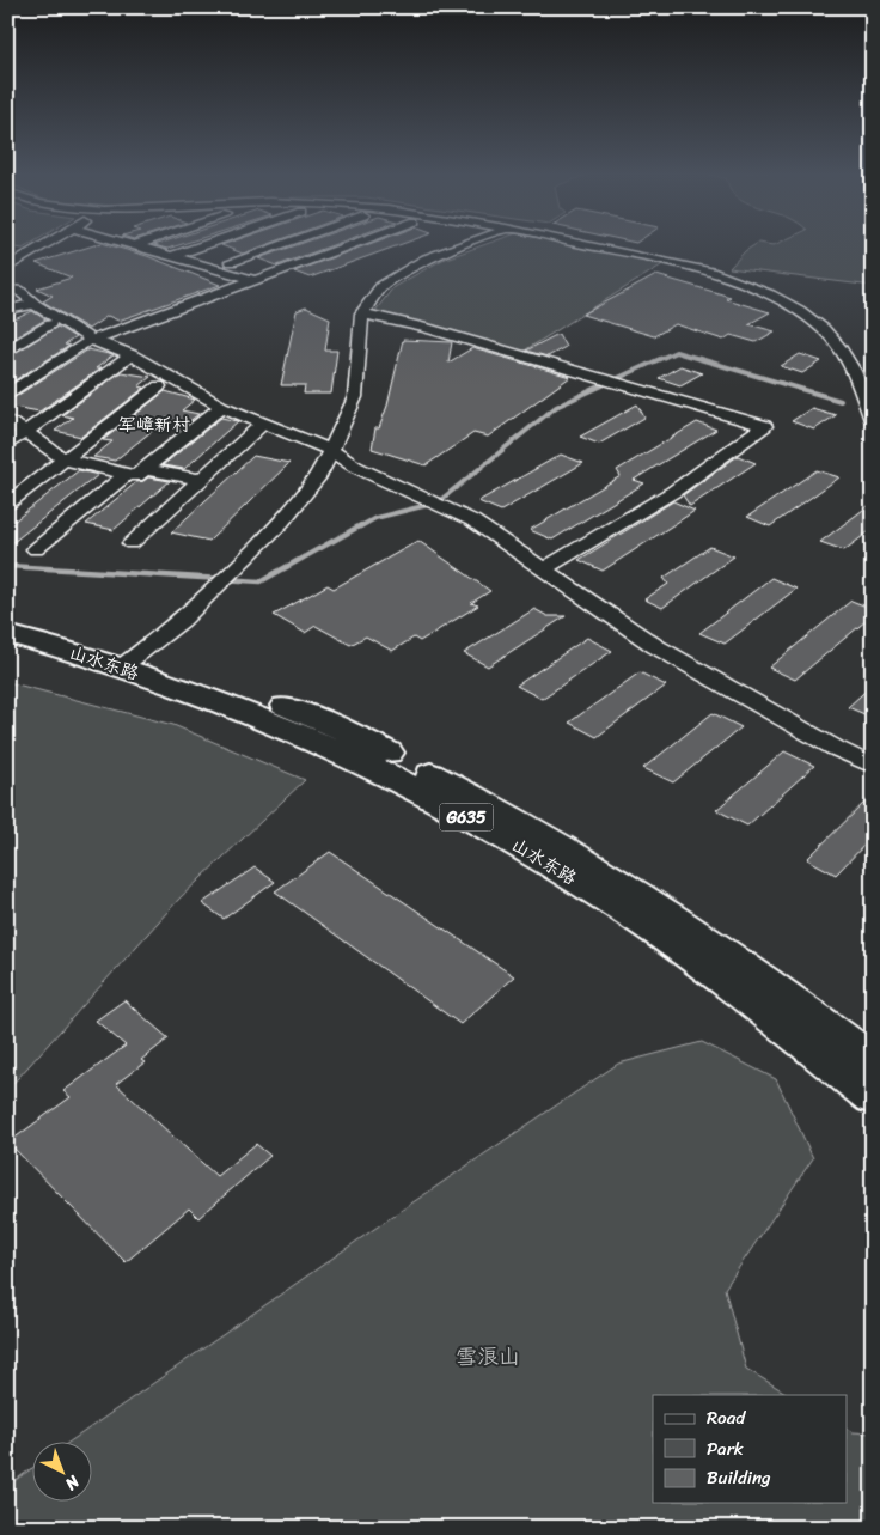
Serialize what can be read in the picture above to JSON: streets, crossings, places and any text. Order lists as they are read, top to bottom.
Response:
{
  "streets": {
    "highway": ["山水东路", "G635"]
  },
  "districts": ["军嶂新村"],
  "parks": ["雪浪山"],
  "legend": ["Road", "Park", "Building"],
  "north": "bottom right"
}
